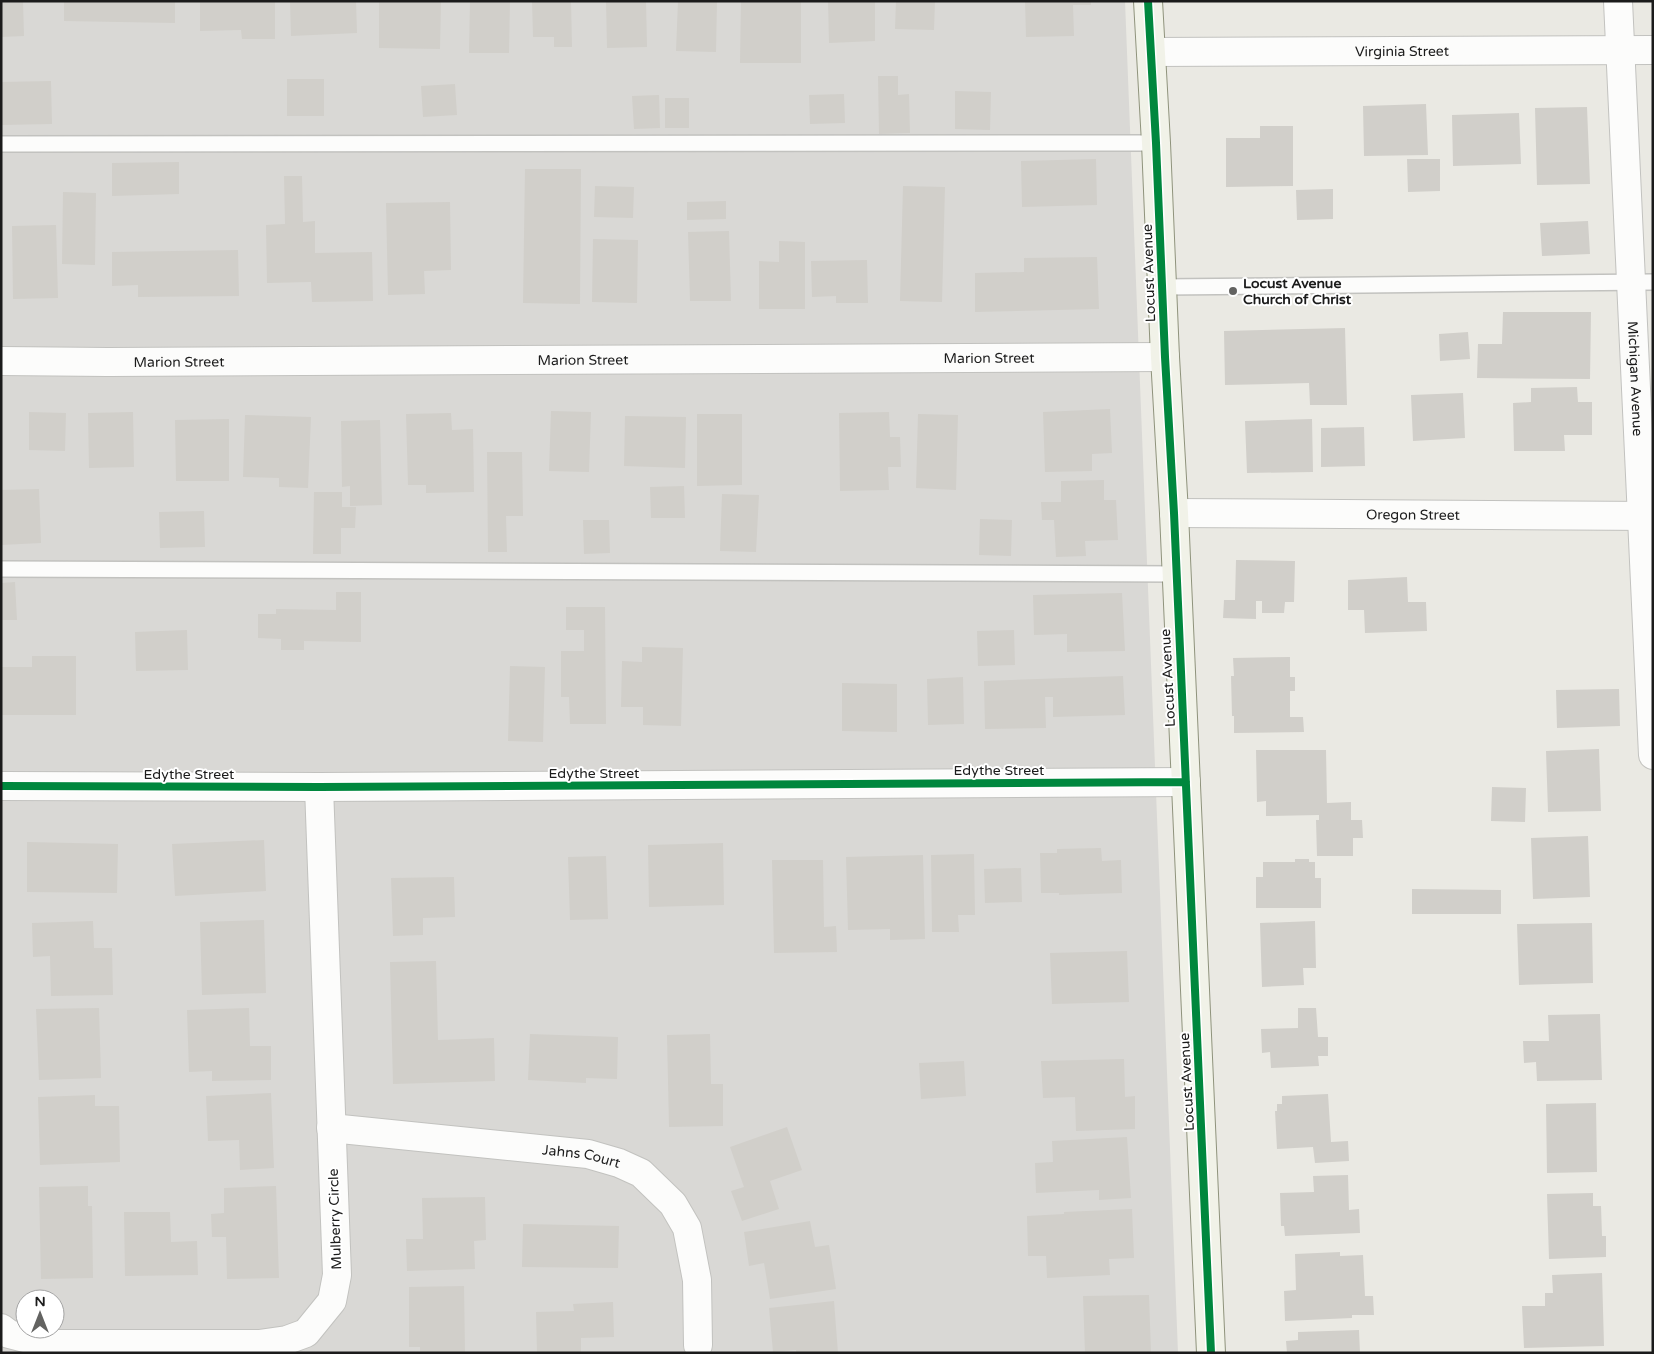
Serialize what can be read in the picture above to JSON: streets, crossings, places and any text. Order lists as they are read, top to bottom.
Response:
{
  "streets": {
    "street": [
      "Virginia Street",
      "Locust Avenue",
      "Marion Street",
      "Michigan Avenue",
      "Oregon Street",
      "Edythe Street",
      "Jahns Court",
      "Mulberry Circle"
    ]
  },
  "crossings": [
    ["Virginia Street", "Locust Avenue"],
    ["Virginia Street", "Michigan Avenue"],
    ["Locust Avenue", "Marion Street"],
    ["Locust Avenue", "Oregon Street"],
    ["Locust Avenue", "Edythe Street"],
    ["Michigan Avenue", "Oregon Street"],
    ["Edythe Street", "Mulberry Circle"],
    ["Jahns Court", "Mulberry Circle"]
  ],
  "places": ["Locust Avenue Church of Christ"],
  "north": "top"
}
